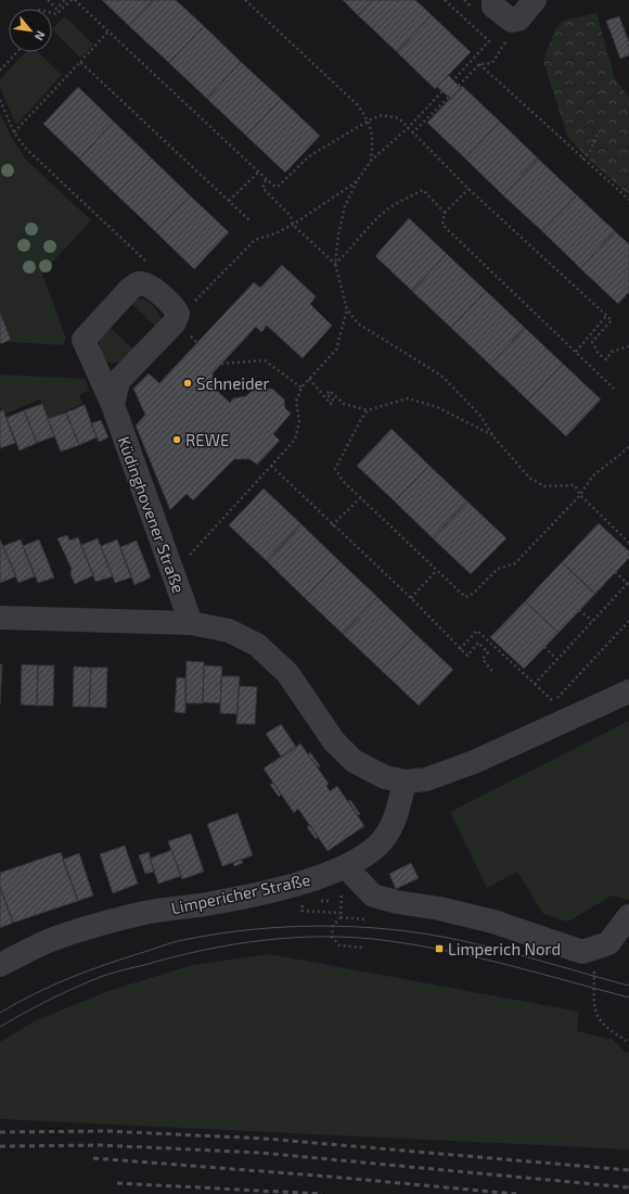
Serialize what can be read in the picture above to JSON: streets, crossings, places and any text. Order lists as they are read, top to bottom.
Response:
{
  "streets": {
    "street": ["Küdinghovener Straße", "Limpericher Straße"]
  },
  "places": {
    "other": ["Schneider", "REWE"],
    "transit": ["Limperich Nord"]
  },
  "north": "bottom right"
}
